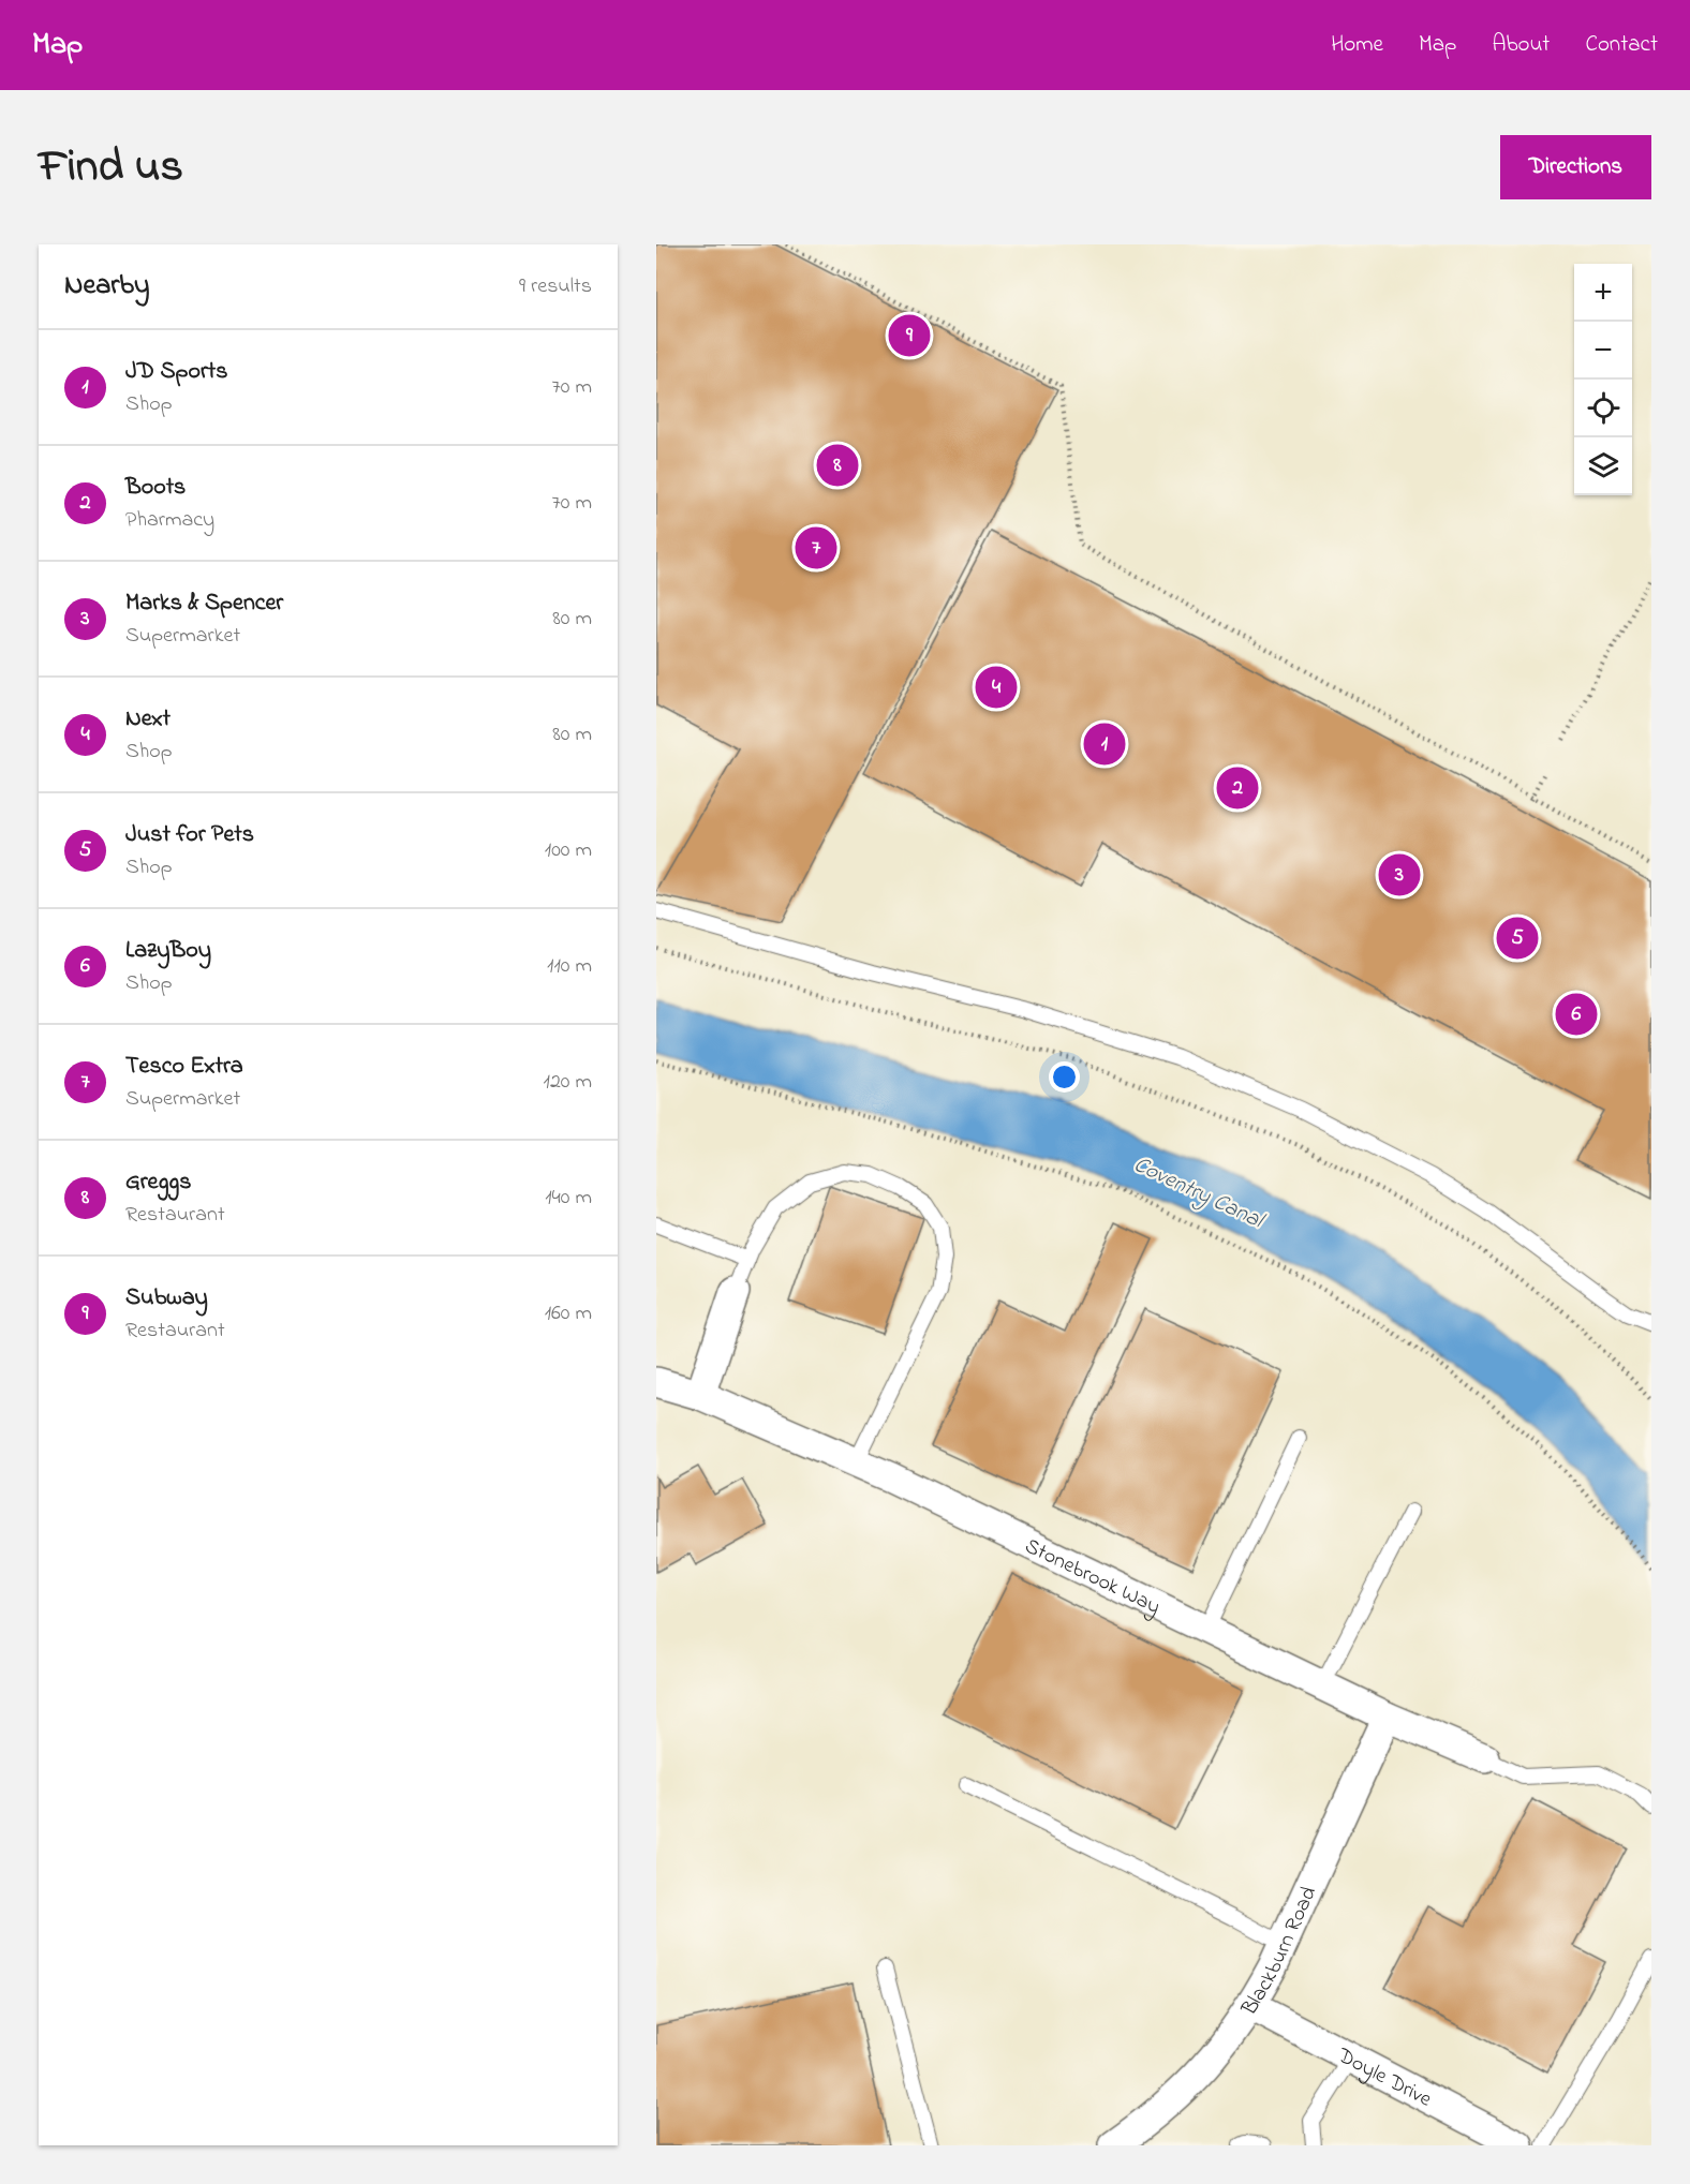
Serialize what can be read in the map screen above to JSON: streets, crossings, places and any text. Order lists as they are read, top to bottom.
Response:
{
  "streets": {
    "street": ["Stonebrook Way", "Blackburn Road", "Doyle Drive"]
  },
  "crossings": [
    ["Stonebrook Way", "Blackburn Road"],
    ["Blackburn Road", "Doyle Drive"]
  ],
  "water": ["Coventry Canal"],
  "page": {
    "header": "Map",
    "nav": [
      "Home",
      "Map",
      "About",
      "Contact"
    ],
    "title": "Find us",
    "buttons": "Directions",
    "heading": ["Nearby", "9 results"],
    "map_buttons": ["+", "−"],
    "pins": [
      "9",
      "8",
      "7",
      "4",
      "1",
      "2",
      "3",
      "5",
      "6"
    ],
    "list": [
      {
        "mark": "1",
        "name": "JD Sports",
        "note": "Shop",
        "value": "70 m"
      },
      {
        "mark": "2",
        "name": "Boots",
        "note": "Pharmacy",
        "value": "70 m"
      },
      {
        "mark": "3",
        "name": "Marks & Spencer",
        "note": "Supermarket",
        "value": "80 m"
      },
      {
        "mark": "4",
        "name": "Next",
        "note": "Shop",
        "value": "80 m"
      },
      {
        "mark": "5",
        "name": "Just for Pets",
        "note": "Shop",
        "value": "100 m"
      },
      {
        "mark": "6",
        "name": "LazyBoy",
        "note": "Shop",
        "value": "110 m"
      },
      {
        "mark": "7",
        "name": "Tesco Extra",
        "note": "Supermarket",
        "value": "120 m"
      },
      {
        "mark": "8",
        "name": "Greggs",
        "note": "Restaurant",
        "value": "140 m"
      },
      {
        "mark": "9",
        "name": "Subway",
        "note": "Restaurant",
        "value": "160 m"
      }
    ]
  }
}
